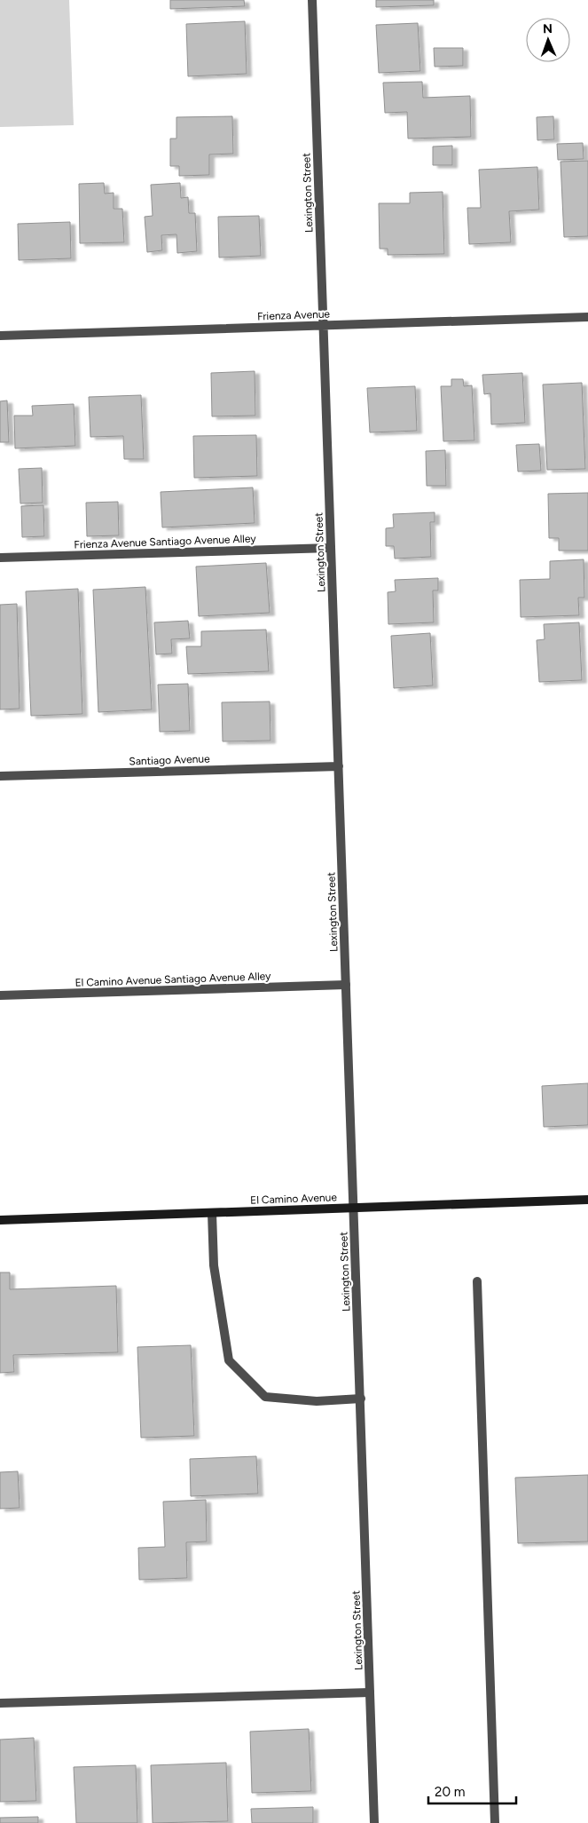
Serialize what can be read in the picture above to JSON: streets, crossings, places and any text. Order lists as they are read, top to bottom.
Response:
{
  "streets": {
    "main road": ["El Camino Avenue"],
    "street": [
      "Lexington Street",
      "Frienza Avenue",
      "Frienza Avenue Santiago Avenue Alley",
      "Santiago Avenue",
      "El Camino Avenue Santiago Avenue Alley"
    ]
  },
  "crossings": [
    ["Lexington Street", "Frienza Avenue"],
    ["Lexington Street", "Frienza Avenue Santiago Avenue Alley"],
    ["Lexington Street", "Santiago Avenue"],
    ["Lexington Street", "El Camino Avenue Santiago Avenue Alley"],
    ["Lexington Street", "El Camino Avenue"]
  ],
  "scale_bar": "20 m",
  "north": "top"
}
